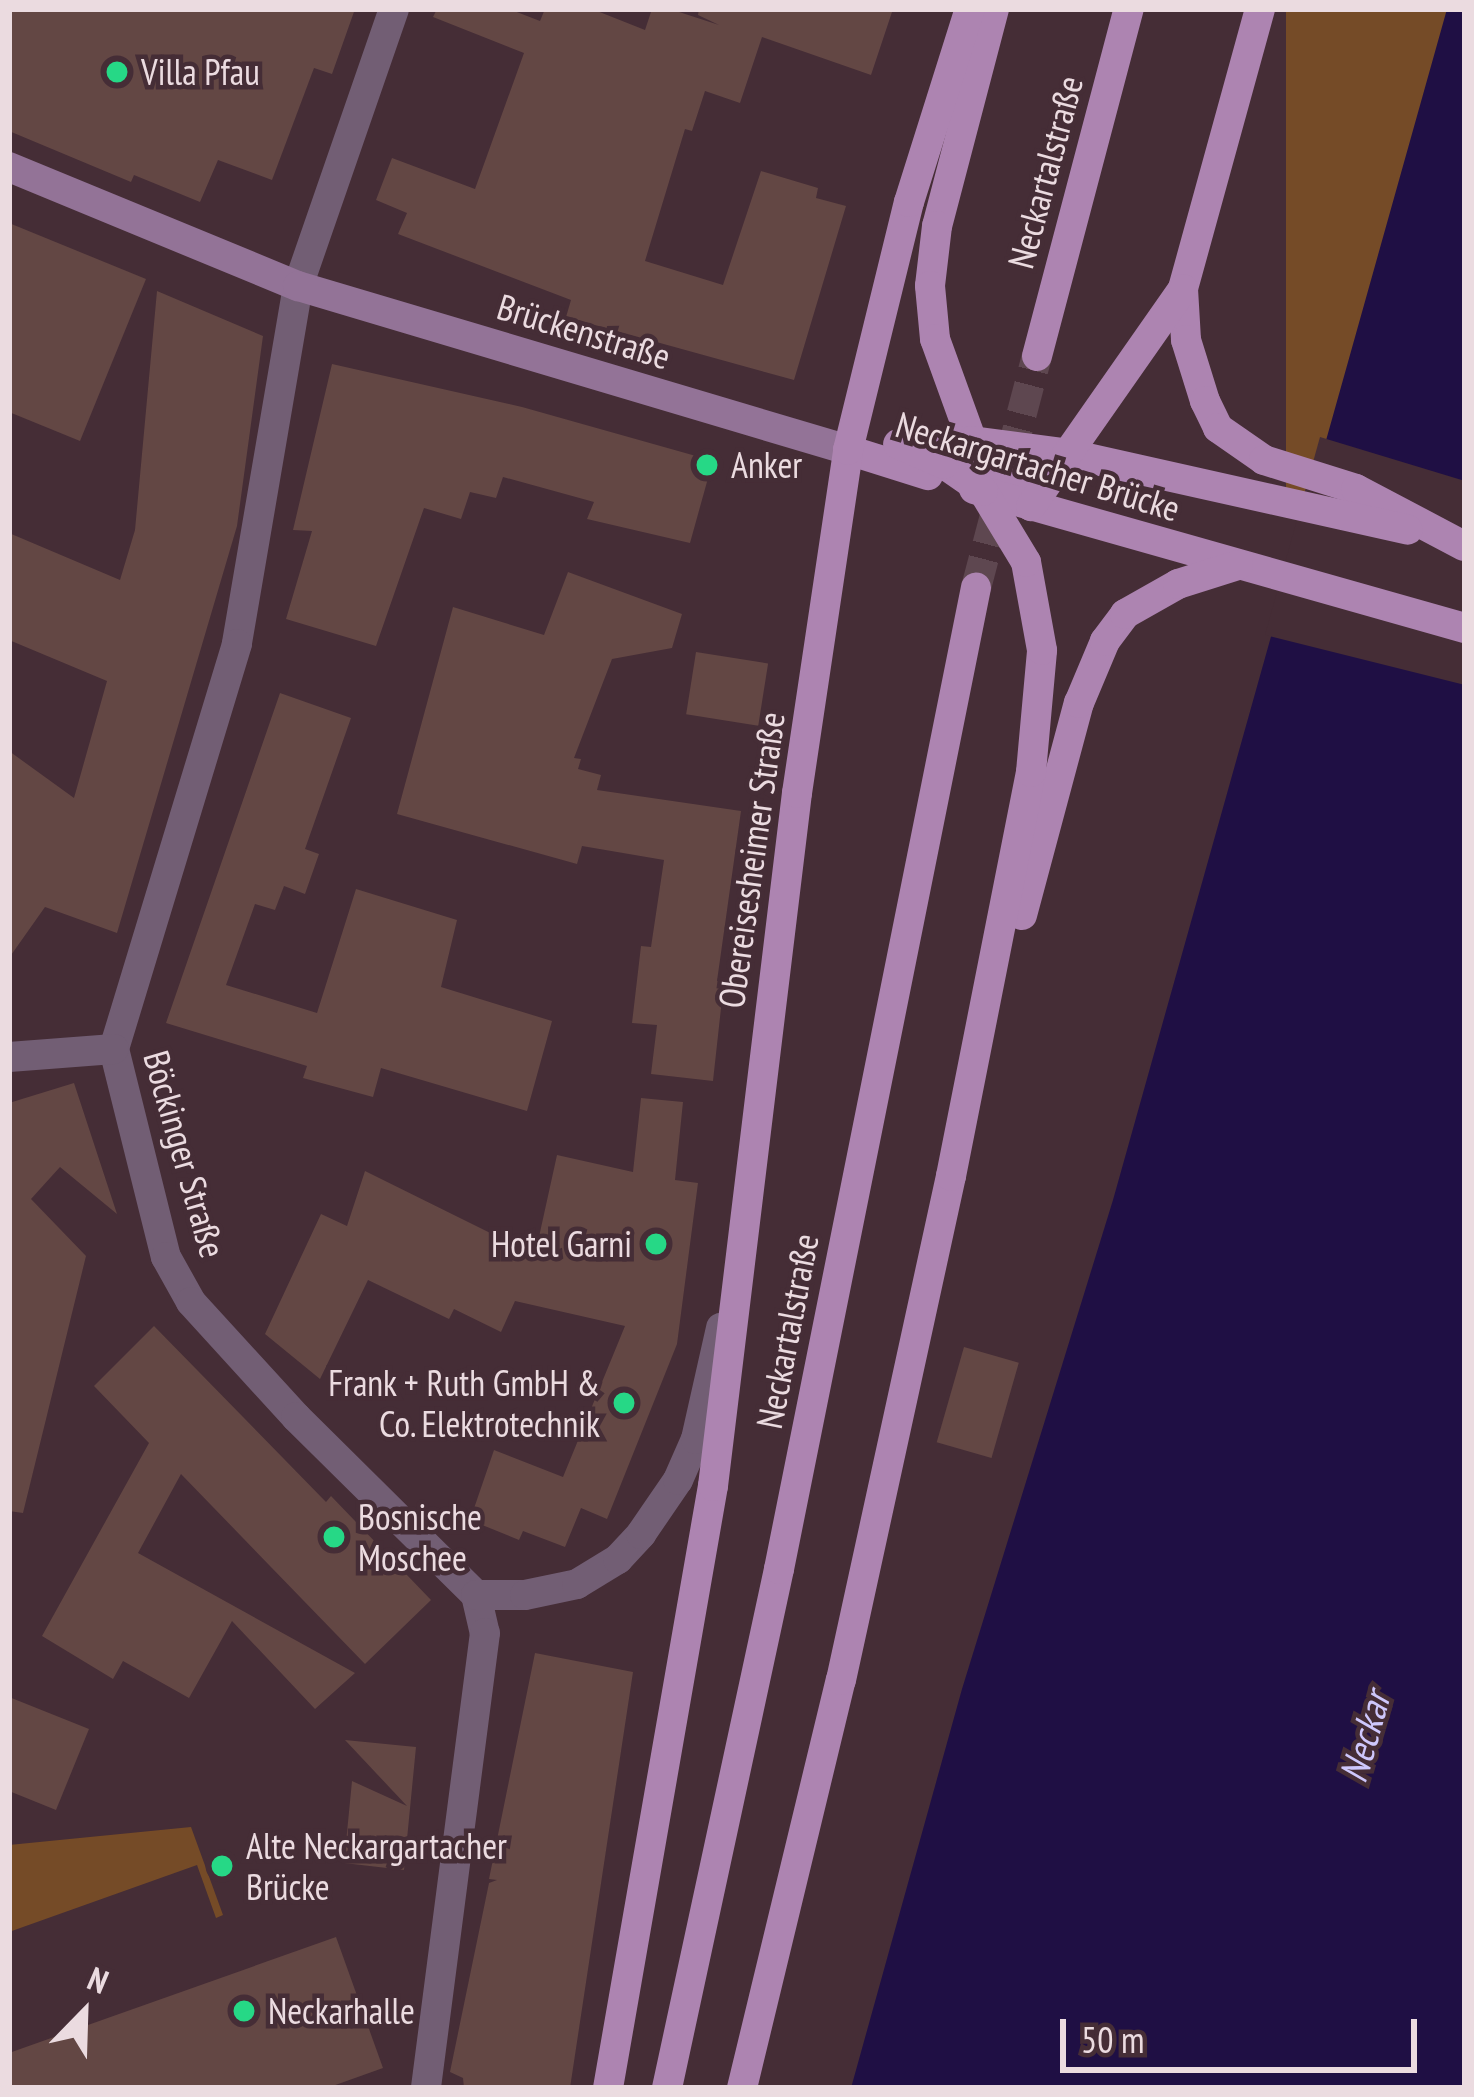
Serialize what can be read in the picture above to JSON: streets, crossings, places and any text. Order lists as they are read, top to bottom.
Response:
{
  "streets": {
    "main road": [
      "Neckartalstraße",
      "Brückenstraße",
      "Neckargartacher Brücke",
      "Obereisesheimer Straße"
    ],
    "street": ["Böckinger Straße"]
  },
  "crossings": [
    ["Brückenstraße", "Neckargartacher Brücke"],
    ["Brückenstraße", "Obereisesheimer Straße"],
    ["Brückenstraße", "Böckinger Straße"],
    ["Neckargartacher Brücke", "Obereisesheimer Straße"],
    ["Obereisesheimer Straße", "Böckinger Straße"]
  ],
  "water": ["Neckar"],
  "places": [
    "Villa Pfau",
    "Anker",
    "Hotel Garni",
    "Frank + Ruth GmbH & Co. Elektrotechnik",
    "Bosnische Moschee",
    "Alte Neckargartacher Brücke",
    "Neckarhalle"
  ],
  "scale_bar": "50 m",
  "north": "top right"
}
